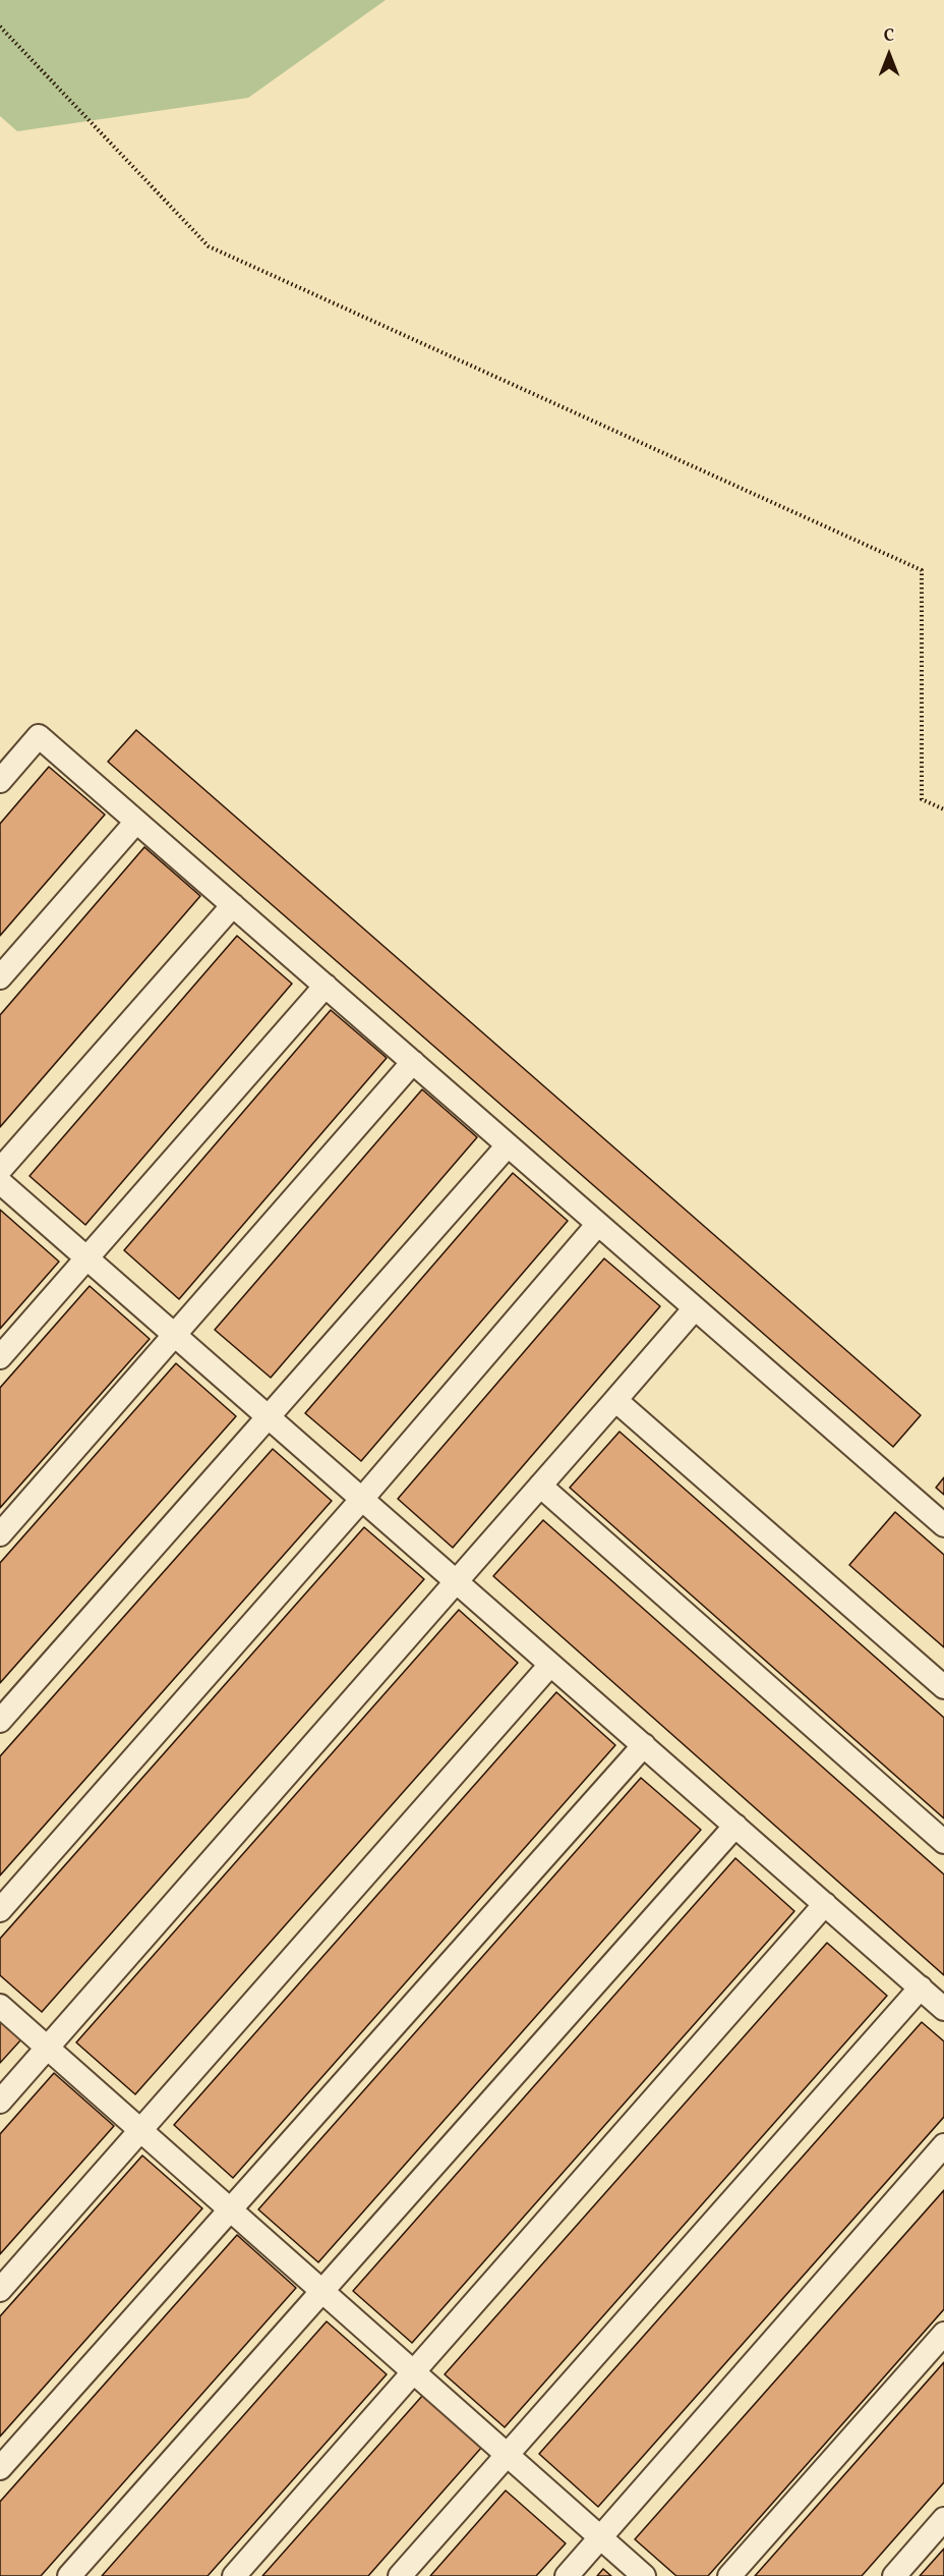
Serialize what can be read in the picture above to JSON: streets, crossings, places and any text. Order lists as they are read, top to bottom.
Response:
{
  "north": "top"
}
